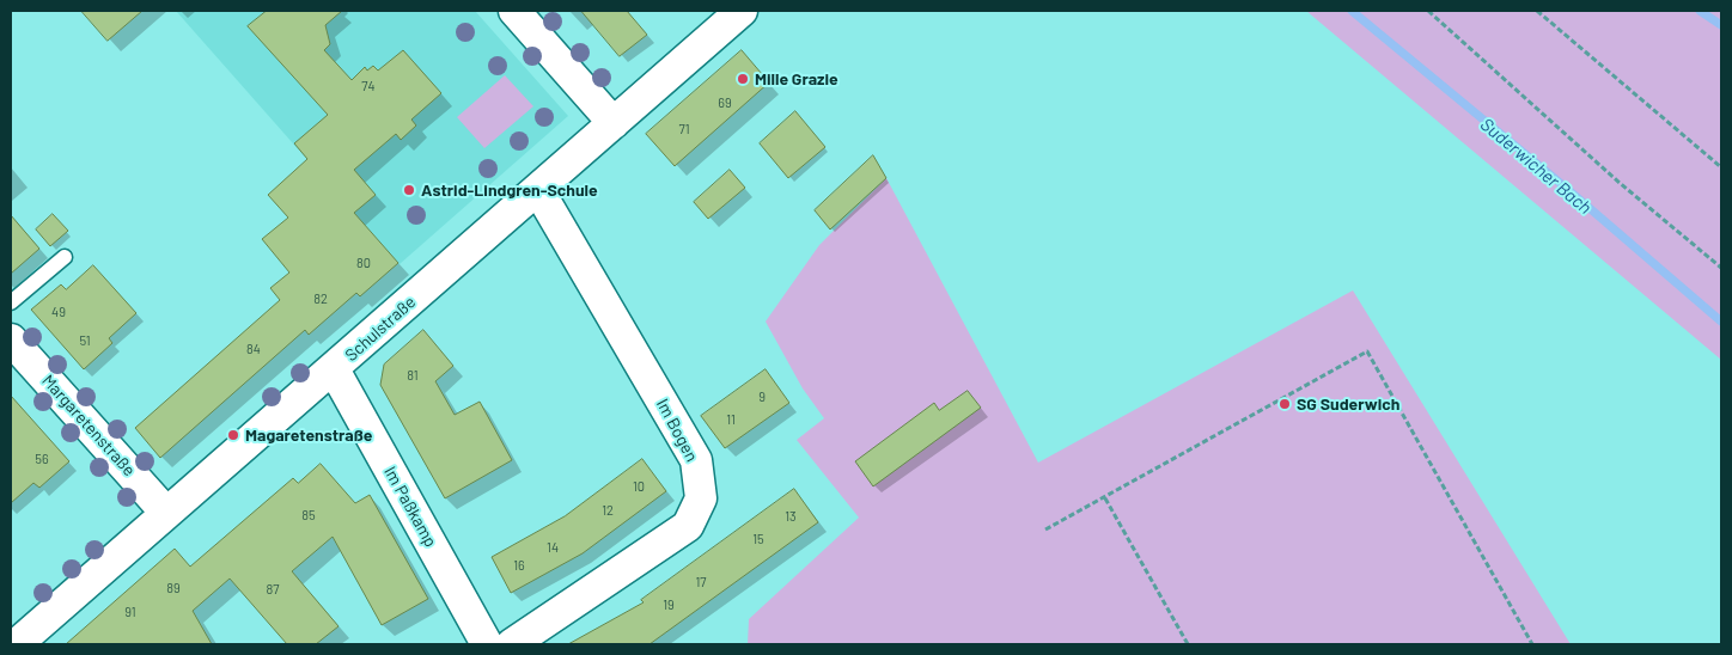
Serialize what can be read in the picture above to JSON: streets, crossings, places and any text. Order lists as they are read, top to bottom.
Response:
{
  "streets": {
    "street": [
      "Schulstraße",
      "Margaretenstraße",
      "Im Bogen",
      "Im Paßkamp"
    ]
  },
  "crossings": [
    ["Schulstraße", "Margaretenstraße"],
    ["Schulstraße", "Im Bogen"],
    ["Schulstraße", "Im Paßkamp"]
  ],
  "water": ["Suderwicher Bach"],
  "places": [
    "Mille Grazie",
    "Astrid-Lindgren-Schule",
    "SG Suderwich",
    "Magaretenstraße"
  ],
  "house_numbers": [
    "74",
    "69",
    "71",
    "80",
    "82",
    "49",
    "51",
    "84",
    "81",
    "9",
    "11",
    "56",
    "10",
    "12",
    "85",
    "13",
    "15",
    "14",
    "16",
    "17",
    "89",
    "87",
    "19",
    "91"
  ]
}
